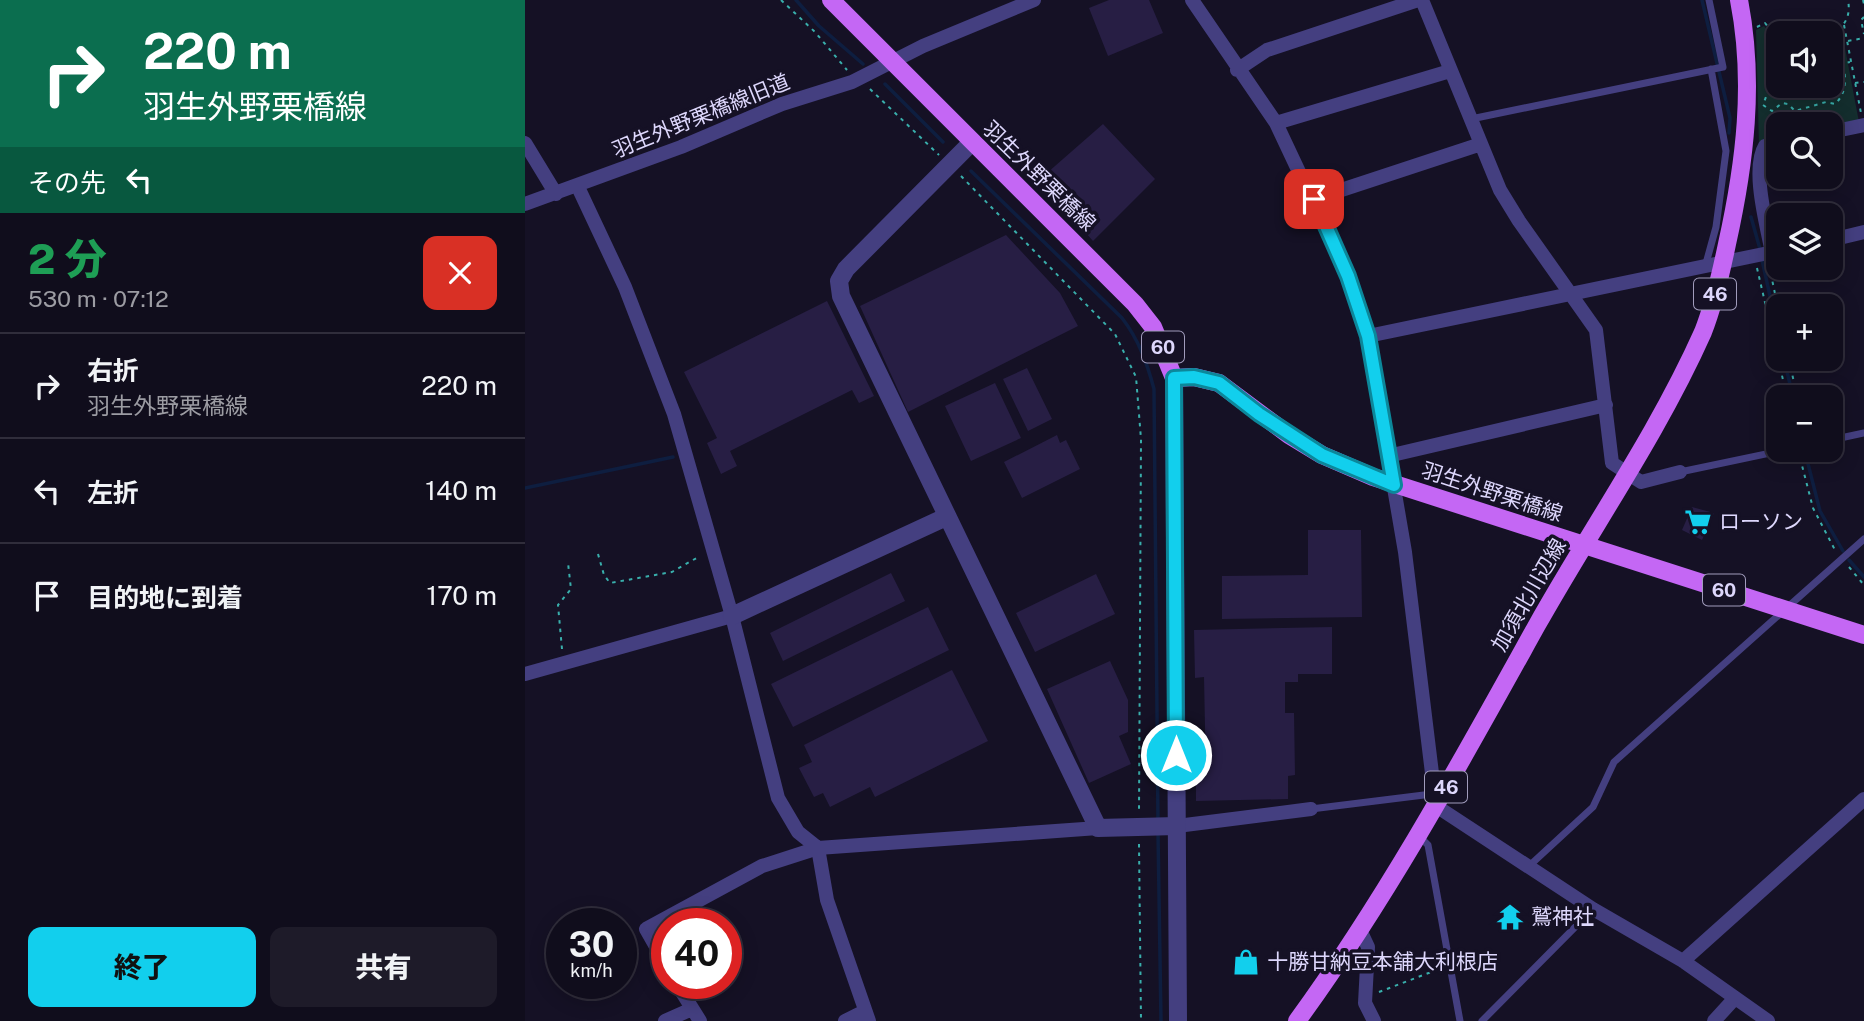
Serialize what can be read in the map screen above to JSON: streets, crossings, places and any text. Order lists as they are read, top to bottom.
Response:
{
  "streets": {
    "main road": [
      "羽生外野栗橋線",
      "46",
      "60",
      "加須北川辺線"
    ],
    "street": ["羽生外野栗橋線旧道"]
  },
  "crossings": [
    ["羽生外野栗橋線旧道", "羽生外野栗橋線"],
    ["羽生外野栗橋線", "加須北川辺線"]
  ],
  "places": {
    "supermarket": ["ローソン"],
    "temple": ["鷲神社"],
    "shop": ["十勝甘納豆本舗大利根店"]
  },
  "page": {
    "turn": ["220 m", "羽生外野栗橋線"],
    "map_buttons": ["+", "−"],
    "then": "その先",
    "heading": ["2 分", "530 m · 07:12"],
    "list": [
      {
        "name": "右折",
        "note": "羽生外野栗橋線",
        "value": "220 m"
      },
      {
        "name": "左折",
        "value": "140 m"
      },
      {
        "name": "目的地に到着",
        "value": "170 m"
      }
    ],
    "speed": "30 km/h",
    "limit": "40",
    "buttons": ["終了", "共有"]
  }
}
